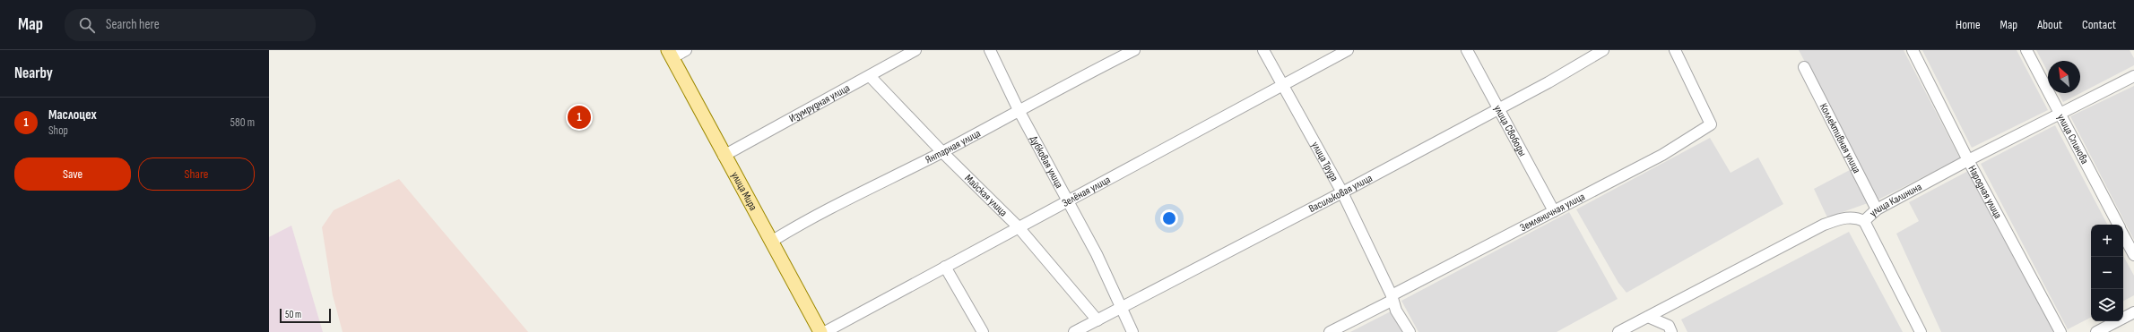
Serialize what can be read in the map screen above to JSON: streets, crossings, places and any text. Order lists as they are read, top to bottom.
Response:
{
  "streets": {
    "main road": ["улица Мира"],
    "street": [
      "Изумрудная улица",
      "улица Свободы",
      "Коллективная улица",
      "улица Спинова",
      "Янтарная улица",
      "улица Труда",
      "Дубковая улица",
      "Зелёная улица",
      "Народная улица",
      "Васильковая улица",
      "Майская улица",
      "улица Калинина",
      "Земляничная улица"
    ]
  },
  "crossings": [
    ["Изумрудная улица", "улица Мира"],
    ["Изумрудная улица", "Майская улица"],
    ["улица Свободы", "Васильковая улица"],
    ["улица Свободы", "Земляничная улица"],
    ["Коллективная улица", "улица Калинина"],
    ["улица Спинова", "улица Калинина"],
    ["Янтарная улица", "Дубковая улица"],
    ["Янтарная улица", "улица Мира"],
    ["Янтарная улица", "Майская улица"],
    ["улица Труда", "Зелёная улица"],
    ["улица Труда", "Васильковая улица"],
    ["улица Труда", "Земляничная улица"],
    ["Дубковая улица", "Зелёная улица"],
    ["Дубковая улица", "Васильковая улица"],
    ["Зелёная улица", "Майская улица"],
    ["Народная улица", "улица Калинина"],
    ["Васильковая улица", "Майская улица"]
  ],
  "scale_bar": "50 m",
  "north": "top left",
  "page": {
    "header": "Map",
    "search": "Search here",
    "nav": [
      "Home",
      "Map",
      "About",
      "Contact"
    ],
    "heading": "Nearby",
    "list": [
      {
        "mark": "1",
        "name": "Маслоцех",
        "note": "Shop",
        "value": "580 m"
      }
    ],
    "pins": "1",
    "buttons": ["Save", "Share"],
    "map_buttons": ["+", "−"],
    "scale": "50 m"
  }
}
